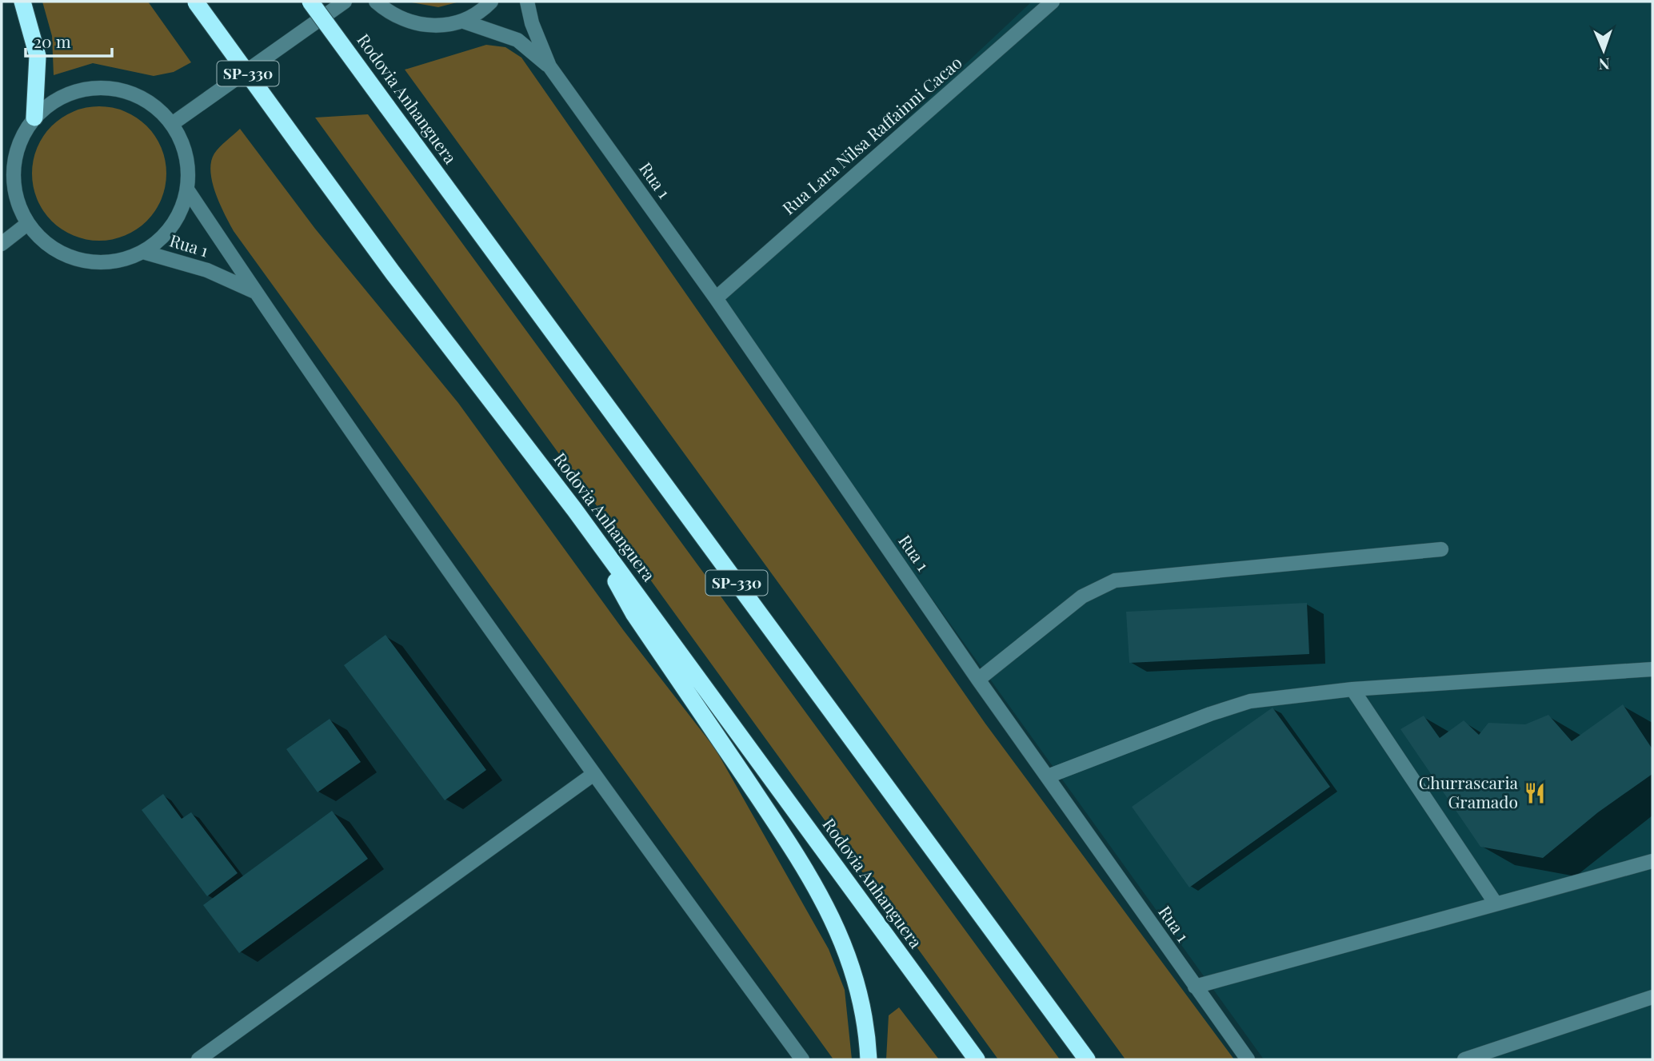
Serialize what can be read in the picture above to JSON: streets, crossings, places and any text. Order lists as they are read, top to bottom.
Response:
{
  "streets": {
    "highway": ["SP-330", "Rodovia Anhanguera"],
    "street": ["Rua Lara Nilsa Raffainni Cacao", "Rua 1"]
  },
  "crossings": [
    ["Rua Lara Nilsa Raffainni Cacao", "Rua 1"]
  ],
  "places": {
    "restaurant": ["Churrascaria Gramado"]
  },
  "scale_bar": "20 m",
  "north": "bottom"
}
